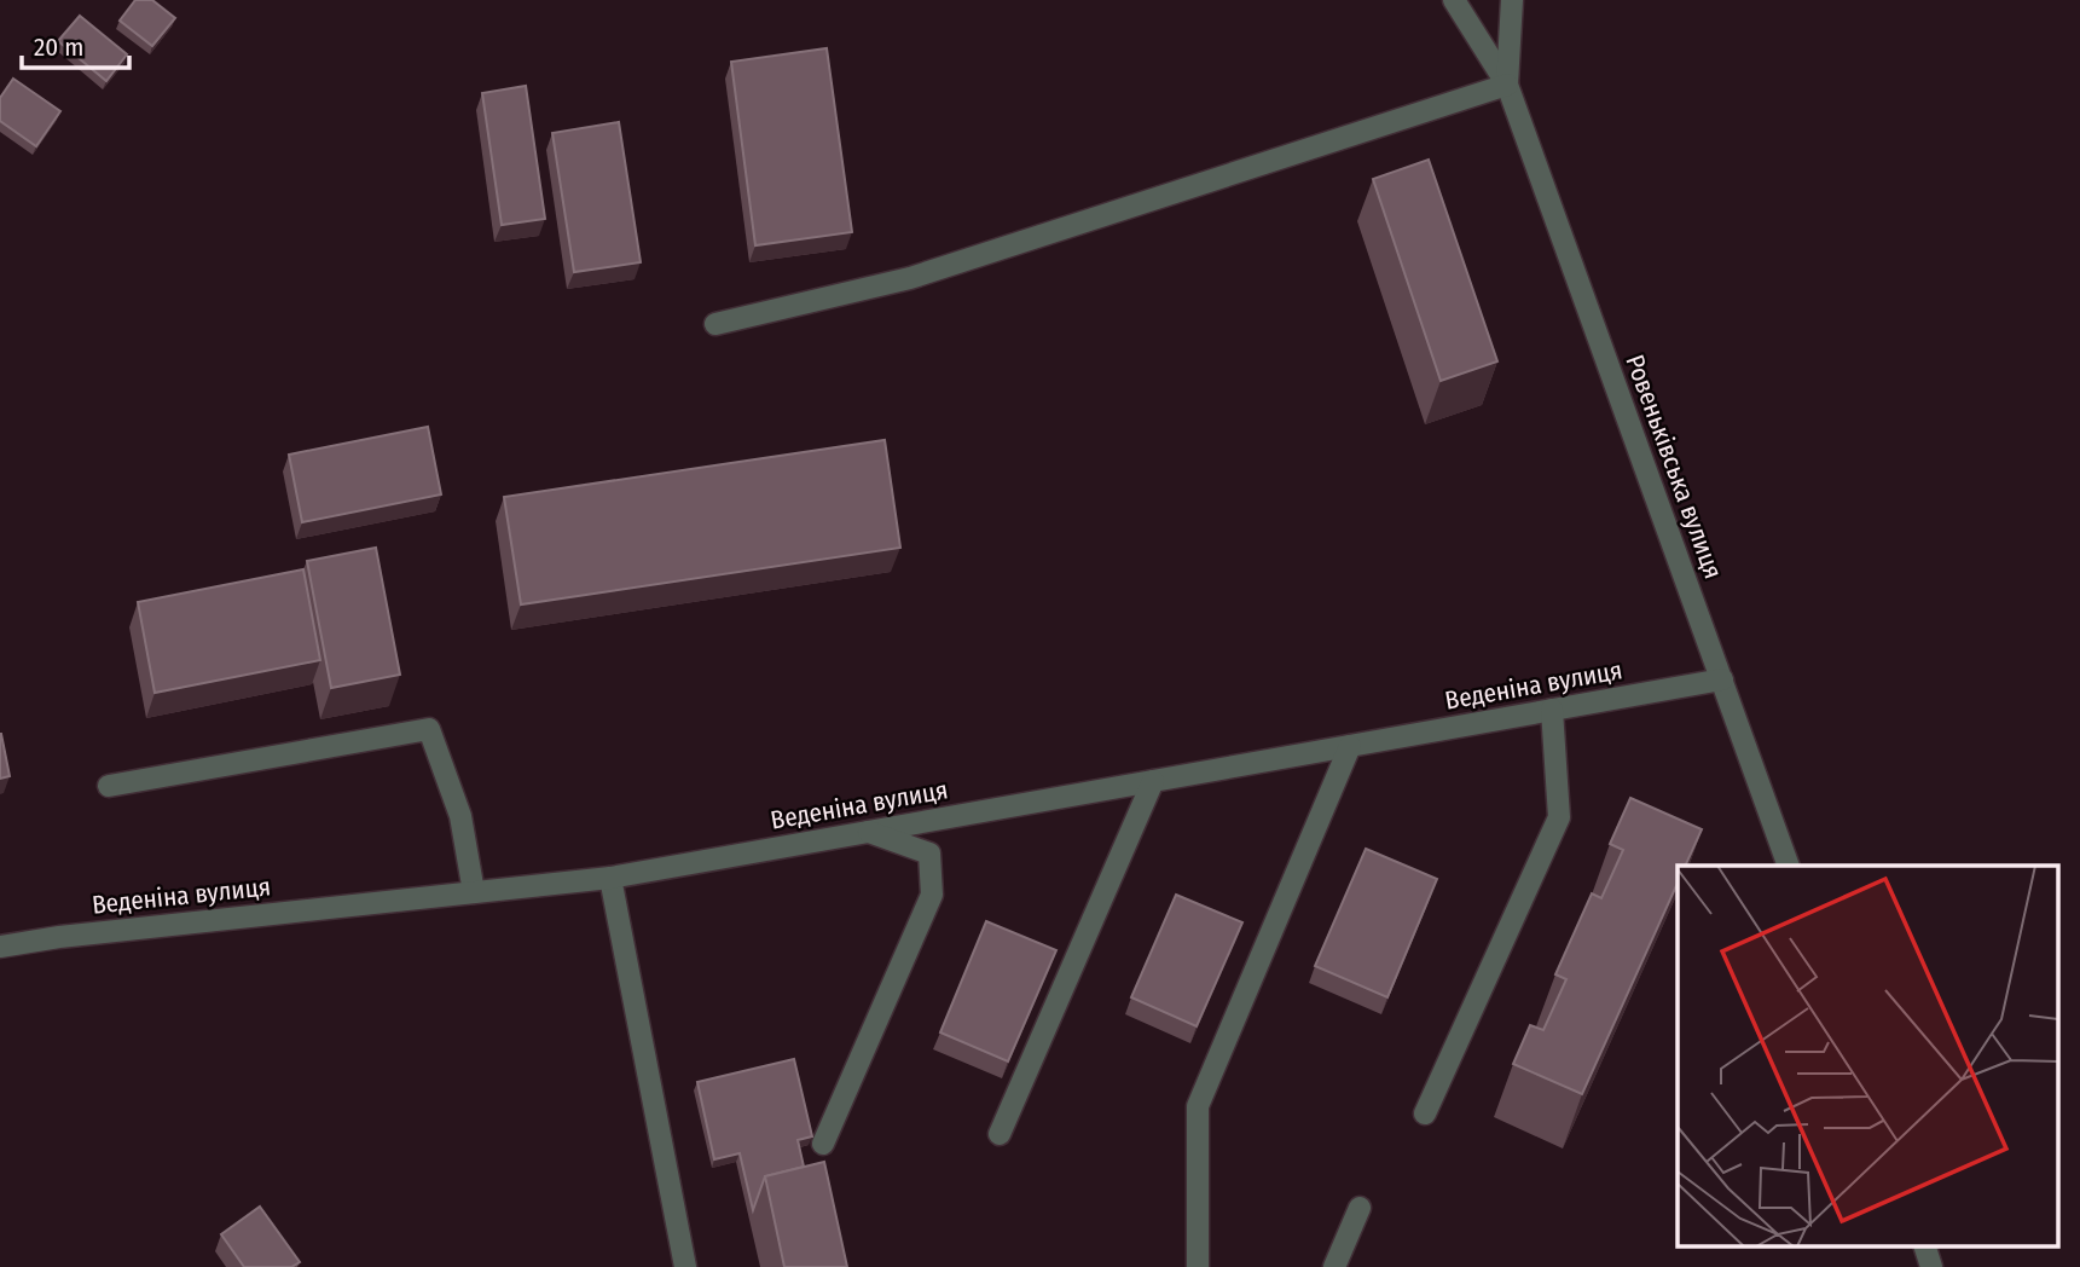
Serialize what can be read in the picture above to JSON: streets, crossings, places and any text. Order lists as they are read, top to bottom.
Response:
{
  "streets": {
    "street": ["Ровеньківська вулиця", "Веденіна вулиця"]
  },
  "crossings": [
    ["Ровеньківська вулиця", "Веденіна вулиця"]
  ],
  "scale_bar": "20 m"
}
